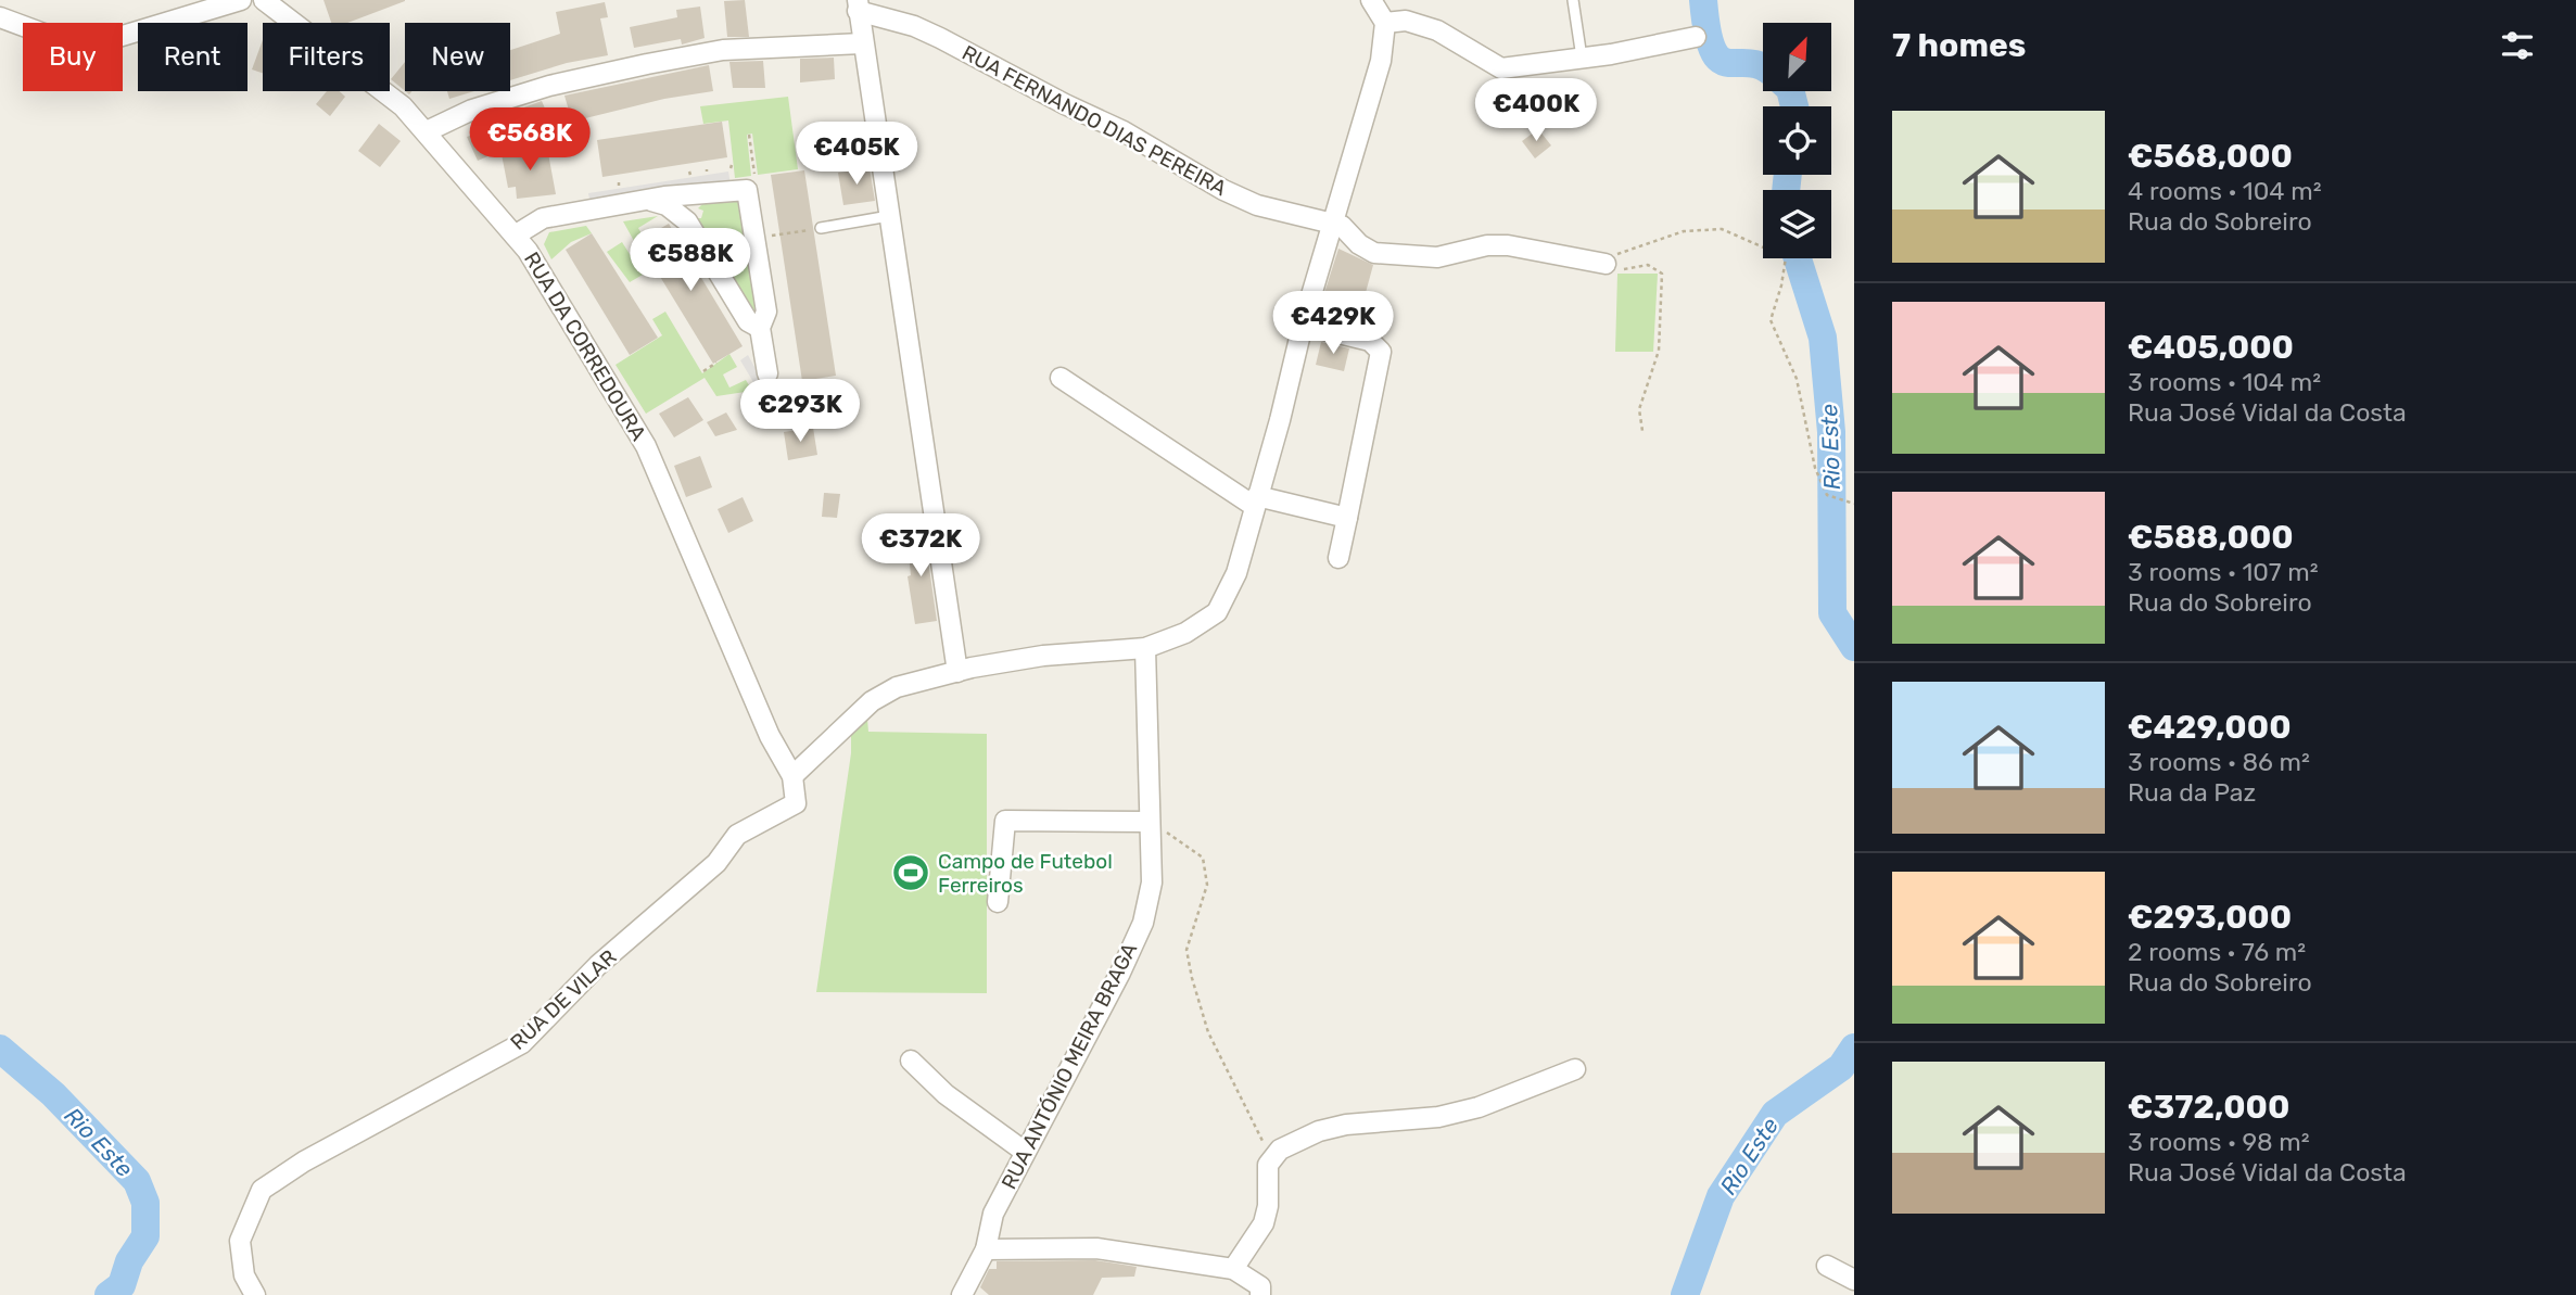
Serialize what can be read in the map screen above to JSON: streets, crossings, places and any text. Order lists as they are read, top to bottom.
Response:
{
  "streets": {
    "street": [
      "RUA FERNANDO DIAS PEREIRA",
      "RUA DA CORREDOURA",
      "RUA DE VILAR",
      "RUA ANTÓNIO MEIRA BRAGA"
    ]
  },
  "crossings": [
    ["RUA DA CORREDOURA", "RUA DE VILAR"]
  ],
  "water": ["Rio Este"],
  "places": {
    "sports": ["Campo de Futebol Ferreiros"]
  },
  "north": "top right",
  "page": {
    "heading": "7 homes",
    "chip": [
      "Buy",
      "Rent",
      "Filters",
      "New"
    ],
    "price": [
      "€400K",
      "€568K",
      "€405K",
      "€588K",
      "€429K",
      "€293K",
      "€372K"
    ],
    "list": [
      {
        "name": "€568,000",
        "note": "4 rooms · 104 m² · Rua do Sobreiro"
      },
      {
        "name": "€405,000",
        "note": "3 rooms · 104 m² · Rua José Vidal da Costa"
      },
      {
        "name": "€588,000",
        "note": "3 rooms · 107 m² · Rua do Sobreiro"
      },
      {
        "name": "€429,000",
        "note": "3 rooms · 86 m² · Rua da Paz"
      },
      {
        "name": "€293,000",
        "note": "2 rooms · 76 m² · Rua do Sobreiro"
      },
      {
        "name": "€372,000",
        "note": "3 rooms · 98 m² · Rua José Vidal da Costa"
      }
    ]
  }
}
